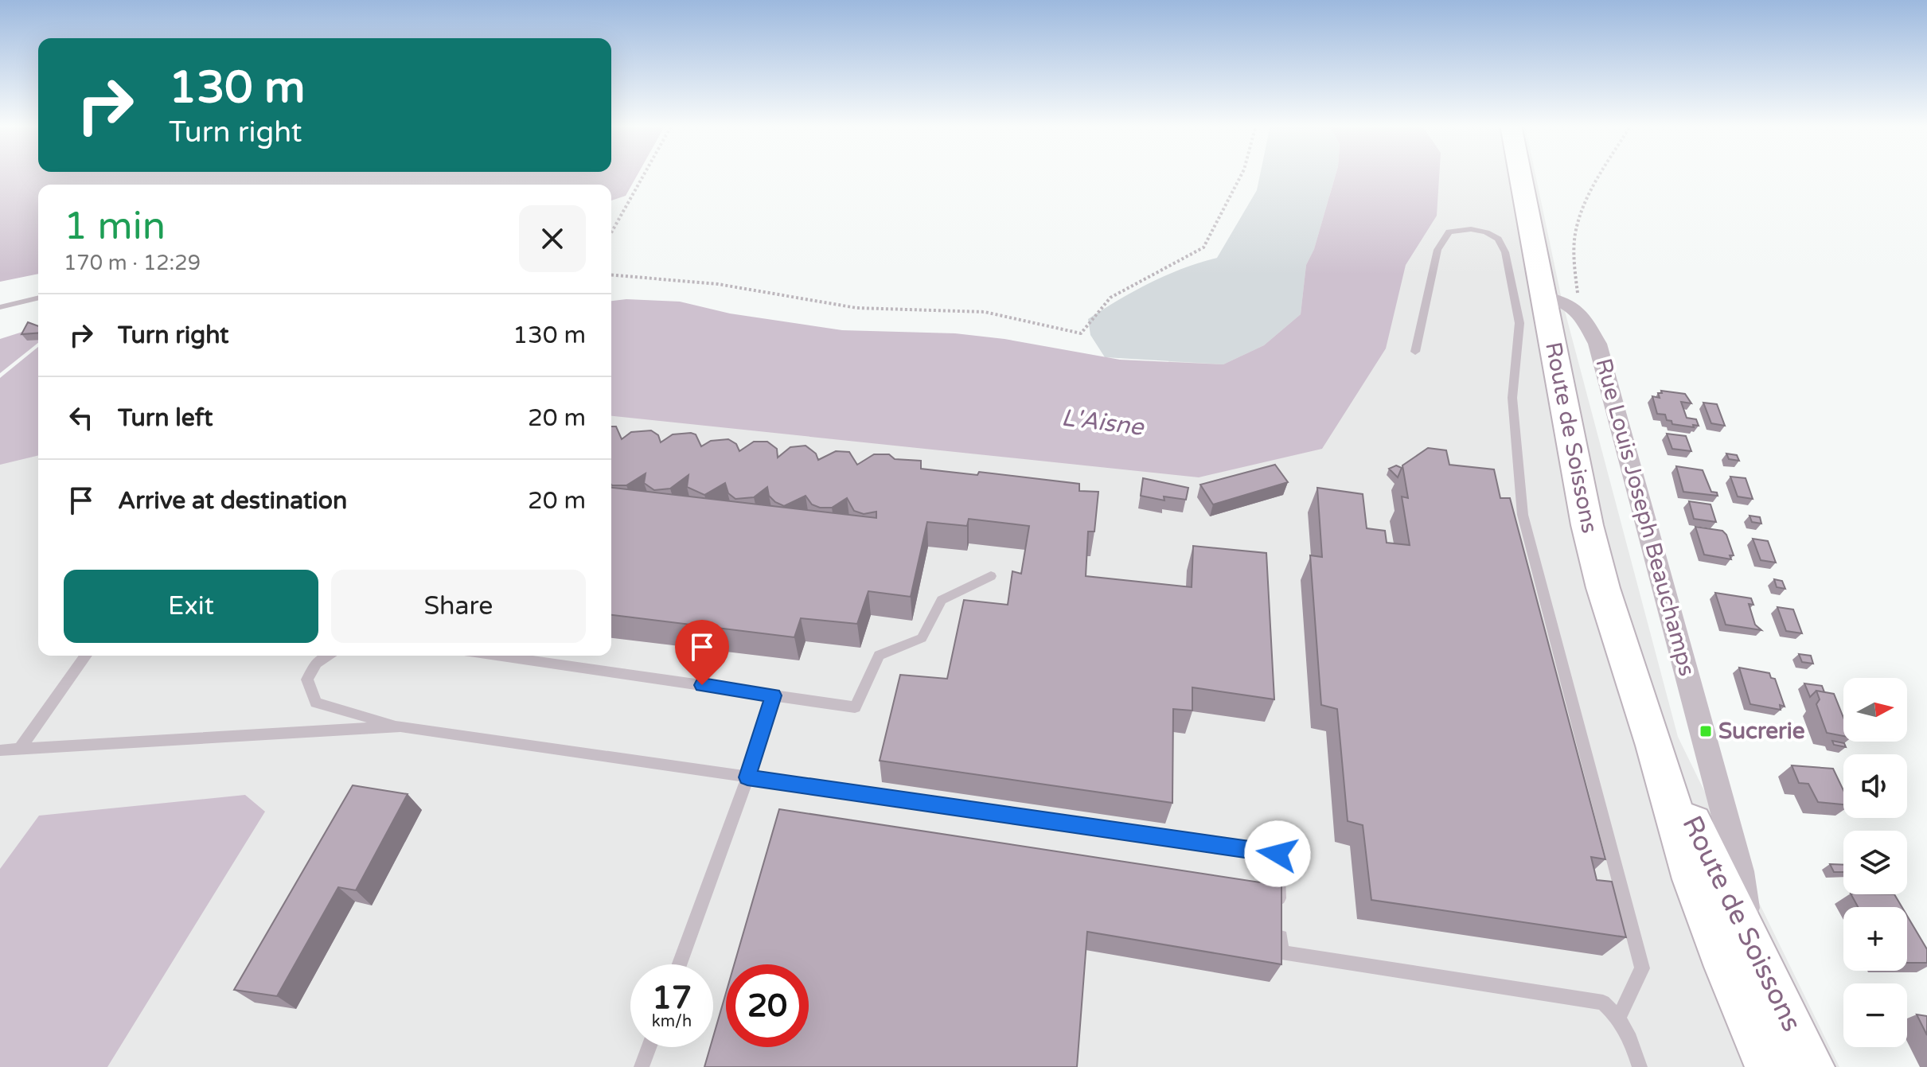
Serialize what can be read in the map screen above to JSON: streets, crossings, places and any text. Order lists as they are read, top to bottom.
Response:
{
  "streets": {
    "main road": ["Route de Soissons"],
    "street": ["Rue Louis Joseph Beauchamps"]
  },
  "crossings": [
    ["Route de Soissons", "Rue Louis Joseph Beauchamps"]
  ],
  "water": ["L'Aisne"],
  "places": {
    "transit": ["Sucrerie"]
  },
  "north": "right",
  "page": {
    "turn": ["130 m", "Turn right"],
    "heading": ["1 min", "170 m · 12:29"],
    "list": [
      {
        "name": "Turn right",
        "value": "130 m"
      },
      {
        "name": "Turn left",
        "value": "20 m"
      },
      {
        "name": "Arrive at destination",
        "value": "20 m"
      }
    ],
    "buttons": ["Exit", "Share"],
    "map_buttons": ["+", "−"],
    "speed": "17 km/h",
    "limit": "20"
  }
}
